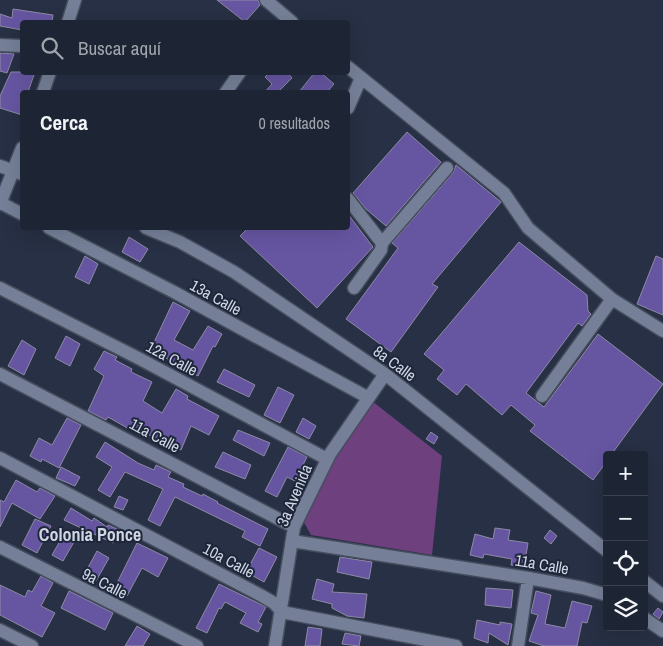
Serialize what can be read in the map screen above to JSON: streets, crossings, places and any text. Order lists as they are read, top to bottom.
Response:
{
  "streets": {
    "street": [
      "13a Calle",
      "12a Calle",
      "8a Calle",
      "11a Calle",
      "3a Avenida",
      "10a Calle",
      "9a Calle"
    ]
  },
  "crossings": [
    ["13a Calle", "3a Avenida"],
    ["12a Calle", "3a Avenida"],
    ["8a Calle", "3a Avenida"],
    ["11a Calle", "3a Avenida"],
    ["3a Avenida", "10a Calle"]
  ],
  "districts": ["Colonia Ponce"],
  "page": {
    "search": "Buscar aquí",
    "heading": ["Cerca", "0 resultados"],
    "map_buttons": ["+", "−"]
  }
}
